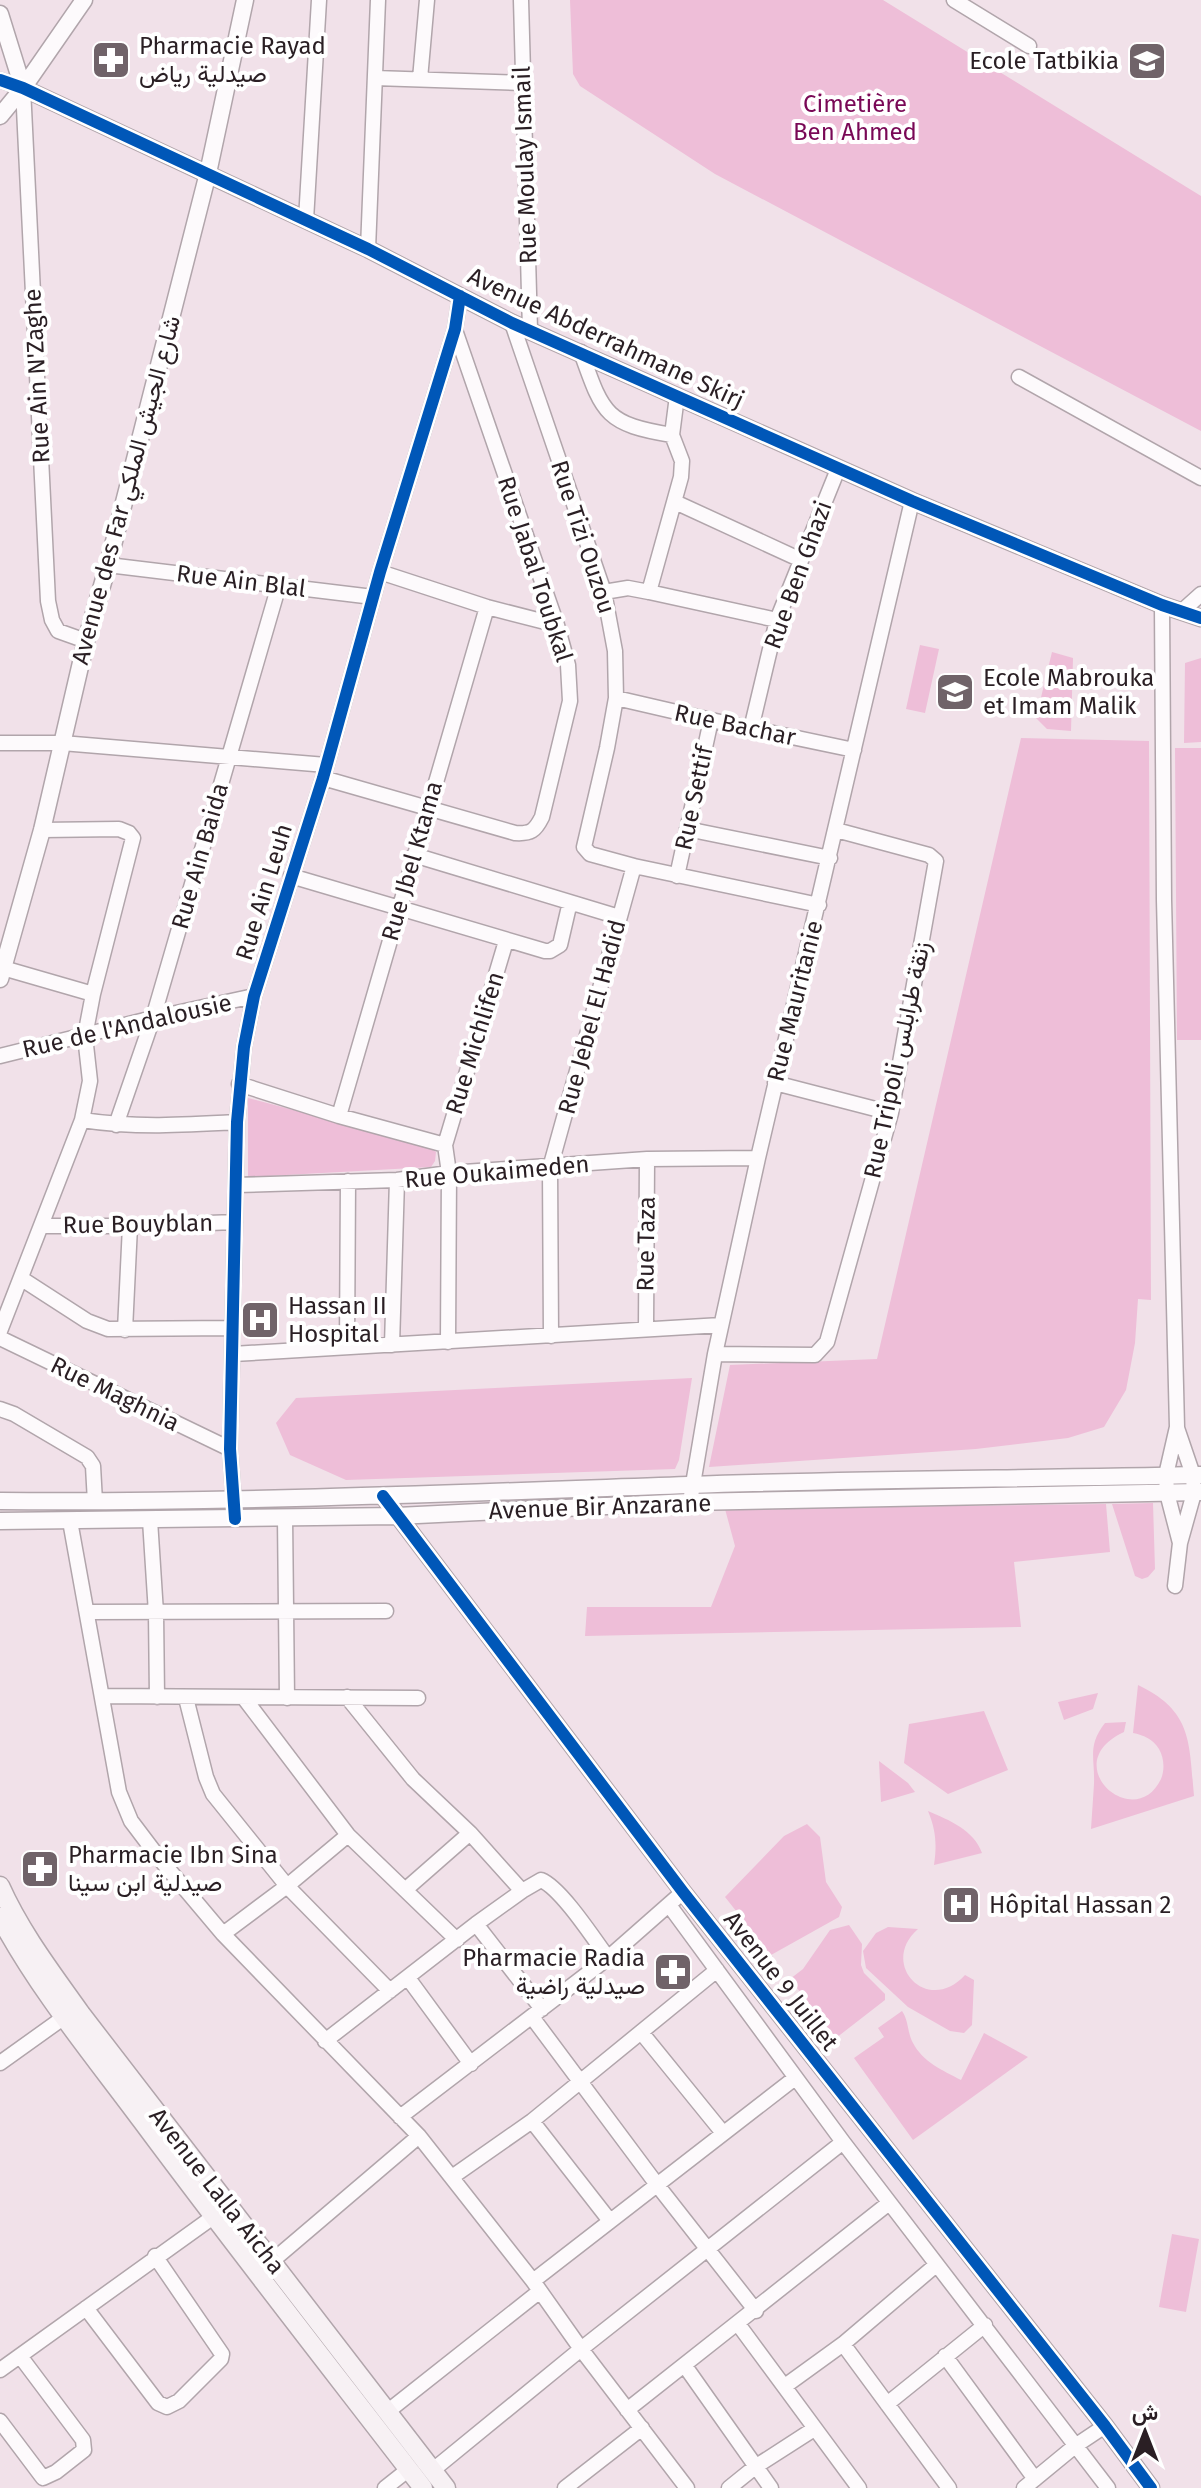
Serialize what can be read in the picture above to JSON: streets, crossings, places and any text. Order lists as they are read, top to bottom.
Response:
{
  "streets": {
    "main road": ["Avenue Lalla Aicha"],
    "street": [
      "Rue Moulay Ismail",
      "Avenue Abderrahmane Skirj",
      "Rue Ain N'Zaghe",
      "Avenue des Far شارع الجيش الملكي",
      "Rue Tizi Ouzou",
      "Rue Jabal Toubkal",
      "Rue Ben Ghazi",
      "Rue Ain Blal",
      "Rue Bachar",
      "Rue Settif",
      "Rue Ain Baida",
      "Rue Jbel Ktama",
      "Rue Ain Leuh",
      "Rue Mauritanie",
      "Rue Jebel El Hadid",
      "Rue de l'Andalousie",
      "Rue Michlifen",
      "Rue Tripoli زنقة طرابلس",
      "Rue Oukaimeden",
      "Rue Bouyblan",
      "Rue Taza",
      "Rue Maghnia",
      "Avenue Bir Anzarane",
      "Avenue 9 Juillet"
    ]
  },
  "crossings": [
    ["Rue Moulay Ismail", "Avenue Abderrahmane Skirj"],
    ["Avenue Abderrahmane Skirj", "Rue Ain N'Zaghe"],
    ["Avenue Abderrahmane Skirj", "Avenue des Far شارع الجيش الملكي"],
    ["Avenue Abderrahmane Skirj", "Rue Tizi Ouzou"],
    ["Avenue Abderrahmane Skirj", "Rue Ben Ghazi"],
    ["Avenue Abderrahmane Skirj", "Rue Ain Leuh"],
    ["Avenue Abderrahmane Skirj", "Rue Mauritanie"],
    ["Rue Ain N'Zaghe", "Avenue des Far شارع الجيش الملكي"],
    ["Avenue des Far شارع الجيش الملكي", "Rue Jabal Toubkal"],
    ["Avenue des Far شارع الجيش الملكي", "Rue Ain Blal"],
    ["Rue Tizi Ouzou", "Rue Bachar"],
    ["Rue Tizi Ouzou", "Rue Settif"],
    ["Rue Tizi Ouzou", "Rue Mauritanie"],
    ["Rue Tizi Ouzou", "Rue Jebel El Hadid"],
    ["Rue Jabal Toubkal", "Rue Ain Baida"],
    ["Rue Jabal Toubkal", "Rue Jbel Ktama"],
    ["Rue Jabal Toubkal", "Rue Ain Leuh"],
    ["Rue Ben Ghazi", "Rue Bachar"],
    ["Rue Ain Blal", "Rue Ain Baida"],
    ["Rue Ain Blal", "Rue Ain Leuh"],
    ["Rue Bachar", "Rue Settif"],
    ["Rue Bachar", "Rue Mauritanie"],
    ["Rue Ain Baida", "Rue de l'Andalousie"],
    ["Rue Ain Leuh", "Rue de l'Andalousie"],
    ["Rue Ain Leuh", "Rue Oukaimeden"],
    ["Rue Ain Leuh", "Rue Bouyblan"],
    ["Rue Ain Leuh", "Rue Maghnia"],
    ["Rue Ain Leuh", "Avenue Bir Anzarane"],
    ["Rue Mauritanie", "Rue Tripoli زنقة طرابلس"],
    ["Rue Mauritanie", "Rue Oukaimeden"],
    ["Rue Mauritanie", "Avenue Bir Anzarane"],
    ["Rue Jebel El Hadid", "Rue Oukaimeden"],
    ["Rue Oukaimeden", "Rue Taza"],
    ["Avenue Bir Anzarane", "Avenue 9 Juillet"]
  ],
  "parks": ["Cimetière Ben Ahmed"],
  "places": {
    "pharmacy": ["Pharmacie Rayad صيدلية رياض", "Pharmacie Ibn Sina صيدلية ابن سينا", "Pharmacie Radia صيدلية راضية"],
    "school or university": ["Ecole Tatbikia", "Ecole Mabrouka et Imam Malik"],
    "hospital": ["Hassan II Hospital", "Hôpital Hassan 2"]
  },
  "north": "top"
}
